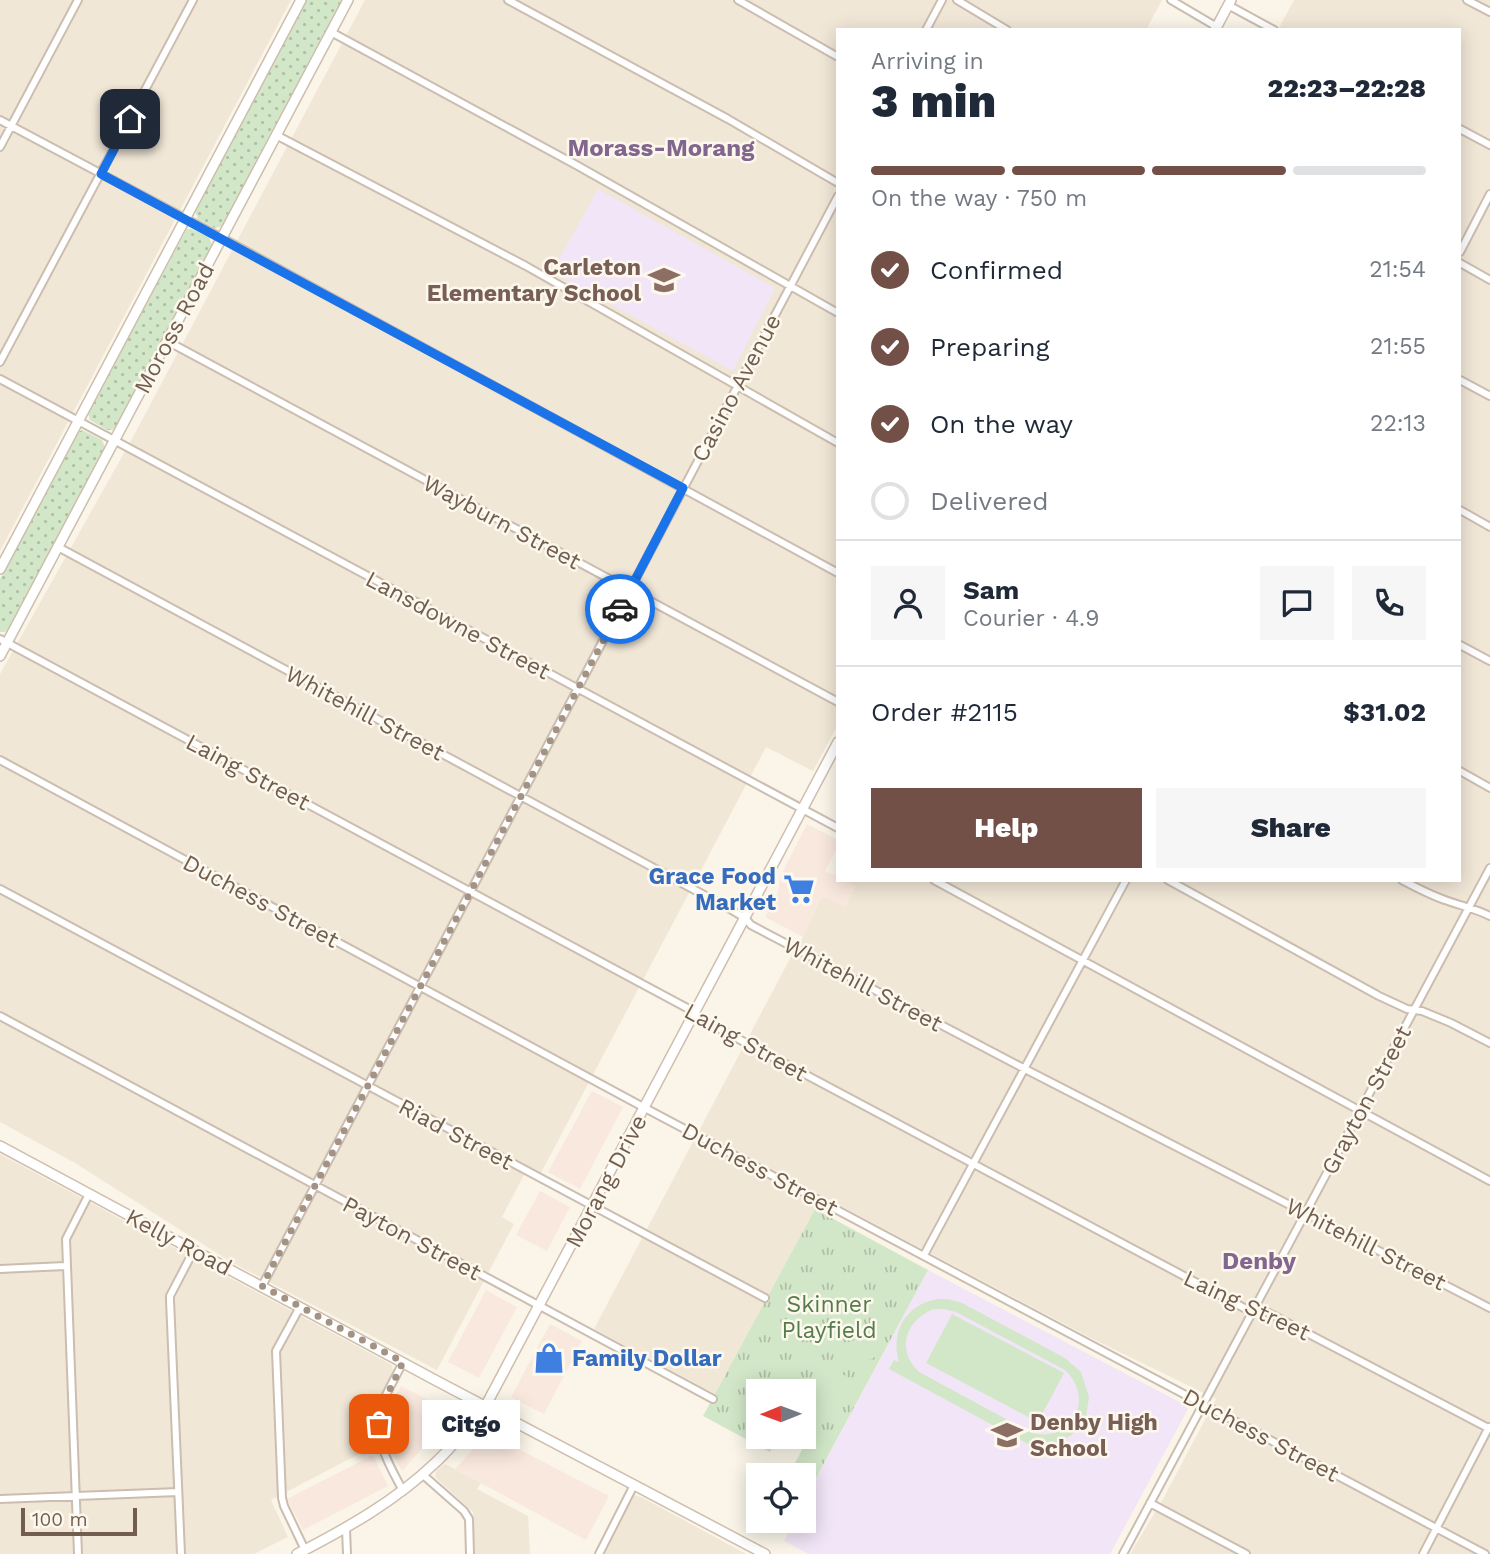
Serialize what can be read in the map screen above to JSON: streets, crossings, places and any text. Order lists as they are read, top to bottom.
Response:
{
  "streets": {
    "street": [
      "Moross Road",
      "Casino Avenue",
      "Wayburn Street",
      "Lansdowne Street",
      "Whitehill Street",
      "Laing Street",
      "Duchess Street",
      "Grayton Street",
      "Riad Street",
      "Morang Drive",
      "Payton Street",
      "Kelly Road"
    ]
  },
  "crossings": [
    ["Moross Road", "Wayburn Street"],
    ["Moross Road", "Lansdowne Street"],
    ["Moross Road", "Whitehill Street"],
    ["Moross Road", "Laing Street"],
    ["Casino Avenue", "Wayburn Street"],
    ["Casino Avenue", "Lansdowne Street"],
    ["Casino Avenue", "Whitehill Street"],
    ["Casino Avenue", "Laing Street"],
    ["Casino Avenue", "Duchess Street"],
    ["Casino Avenue", "Riad Street"],
    ["Casino Avenue", "Payton Street"],
    ["Casino Avenue", "Kelly Road"],
    ["Lansdowne Street", "Morang Drive"],
    ["Whitehill Street", "Grayton Street"],
    ["Whitehill Street", "Morang Drive"],
    ["Laing Street", "Grayton Street"],
    ["Laing Street", "Morang Drive"],
    ["Duchess Street", "Grayton Street"],
    ["Duchess Street", "Morang Drive"],
    ["Riad Street", "Morang Drive"],
    ["Morang Drive", "Payton Street"],
    ["Morang Drive", "Kelly Road"]
  ],
  "districts": ["Morass-Morang", "Denby"],
  "parks": ["Skinner Playfield"],
  "places": {
    "school or university": ["Carleton Elementary School", "Denby High School"],
    "supermarket": ["Grace Food Market"],
    "shop": ["Family Dollar"],
    "other": ["Citgo"]
  },
  "scale_bar": "100 m",
  "north": "left",
  "page": {
    "heading": ["3 min", "Arriving in", "22:23–22:28"],
    "panel": [
      "Sam",
      "Courier · 4.9",
      "Order #2115",
      "$31.02"
    ],
    "bar": "On the way · 750 m",
    "list": [
      ["Confirmed", "21:54"],
      ["Preparing", "21:55"],
      ["On the way", "22:13"],
      "Delivered"
    ],
    "buttons": ["Help", "Share"],
    "bubble": "Citgo",
    "scale": "100 m"
  }
}
